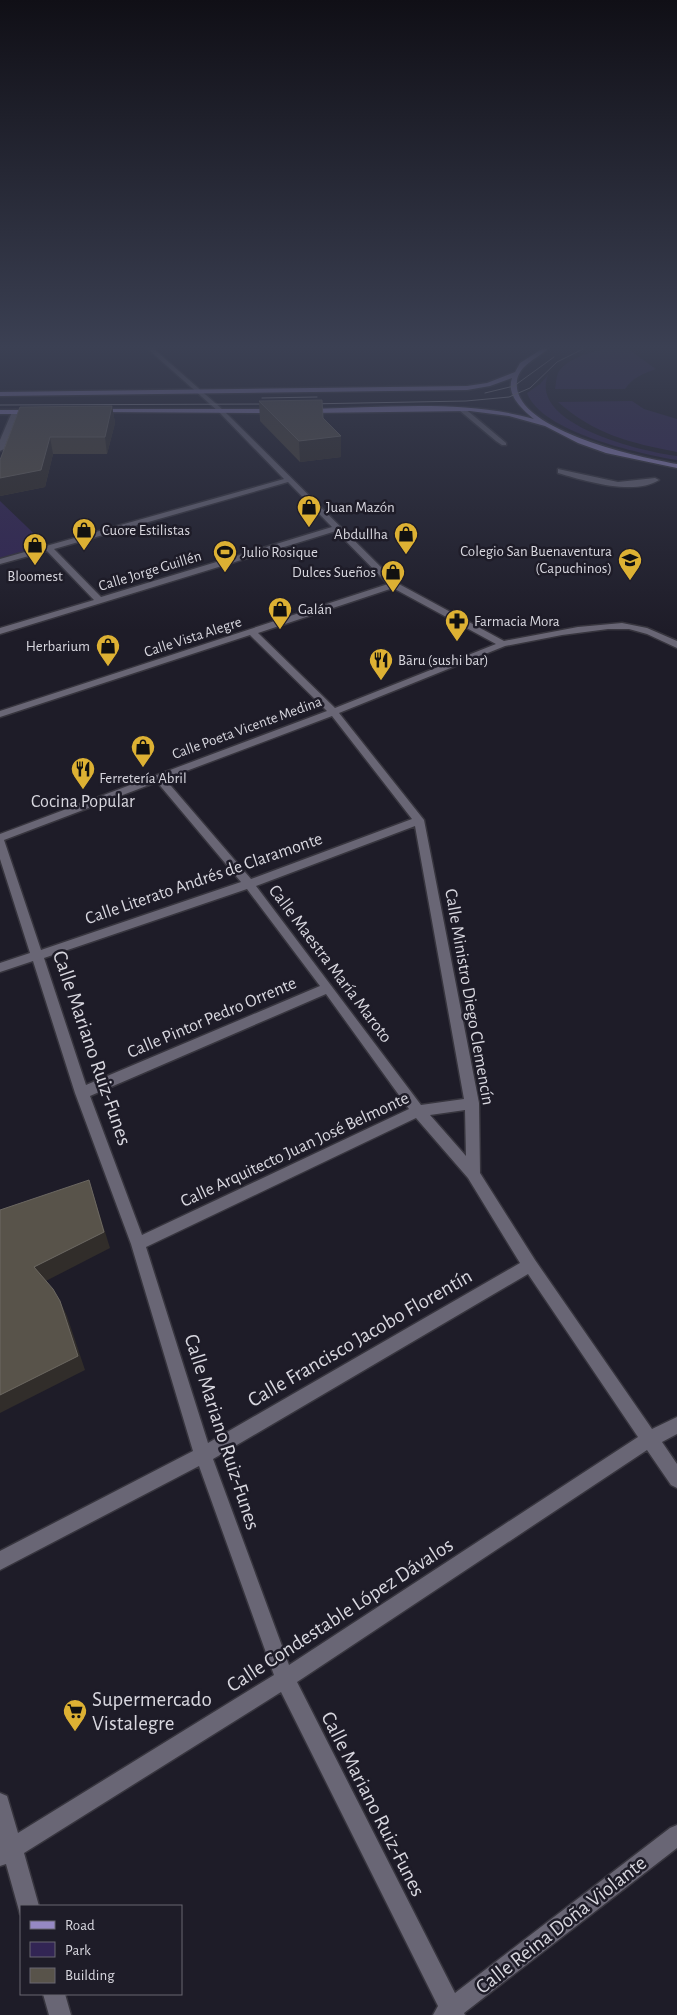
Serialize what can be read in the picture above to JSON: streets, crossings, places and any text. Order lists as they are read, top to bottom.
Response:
{
  "streets": {
    "street": [
      "Calle Jorge Guillén",
      "Calle Vista Alegre",
      "Calle Poeta Vicente Medina",
      "Calle Literato Andrés de Claramonte",
      "Calle Maestra María Maroto",
      "Calle Ministro Diego Clemencín",
      "Calle Pintor Pedro Orrente",
      "Calle Mariano Ruiz-Funes",
      "Calle Arquitecto Juan José Belmonte",
      "Calle Francisco Jacobo Florentín",
      "Calle Condestable López Dávalos",
      "Calle Reina Doña Violante"
    ]
  },
  "crossings": [
    ["Calle Vista Alegre", "Calle Ministro Diego Clemencín"],
    ["Calle Poeta Vicente Medina", "Calle Maestra María Maroto"],
    ["Calle Poeta Vicente Medina", "Calle Ministro Diego Clemencín"],
    ["Calle Literato Andrés de Claramonte", "Calle Maestra María Maroto"],
    ["Calle Literato Andrés de Claramonte", "Calle Ministro Diego Clemencín"],
    ["Calle Literato Andrés de Claramonte", "Calle Mariano Ruiz-Funes"],
    ["Calle Maestra María Maroto", "Calle Ministro Diego Clemencín"],
    ["Calle Maestra María Maroto", "Calle Pintor Pedro Orrente"],
    ["Calle Maestra María Maroto", "Calle Arquitecto Juan José Belmonte"],
    ["Calle Ministro Diego Clemencín", "Calle Arquitecto Juan José Belmonte"],
    ["Calle Pintor Pedro Orrente", "Calle Mariano Ruiz-Funes"],
    ["Calle Mariano Ruiz-Funes", "Calle Arquitecto Juan José Belmonte"],
    ["Calle Mariano Ruiz-Funes", "Calle Francisco Jacobo Florentín"],
    ["Calle Mariano Ruiz-Funes", "Calle Condestable López Dávalos"],
    ["Calle Mariano Ruiz-Funes", "Calle Reina Doña Violante"]
  ],
  "places": {
    "shop": [
      "Juan Mazón",
      "Cuore Estilistas",
      "Abdullha",
      "Bloomest",
      "Dulces Sueños",
      "Galán",
      "Herbarium",
      "Ferretería Abril"
    ],
    "sports": ["Julio Rosique"],
    "school or university": ["Colegio San Buenaventura (Capuchinos)"],
    "pharmacy": ["Farmacia Mora"],
    "restaurant": ["Bāru (sushi bar)", "Cocina Popular"],
    "supermarket": ["Supermercado Vistalegre"]
  },
  "legend": ["Road", "Park", "Building"]
}
